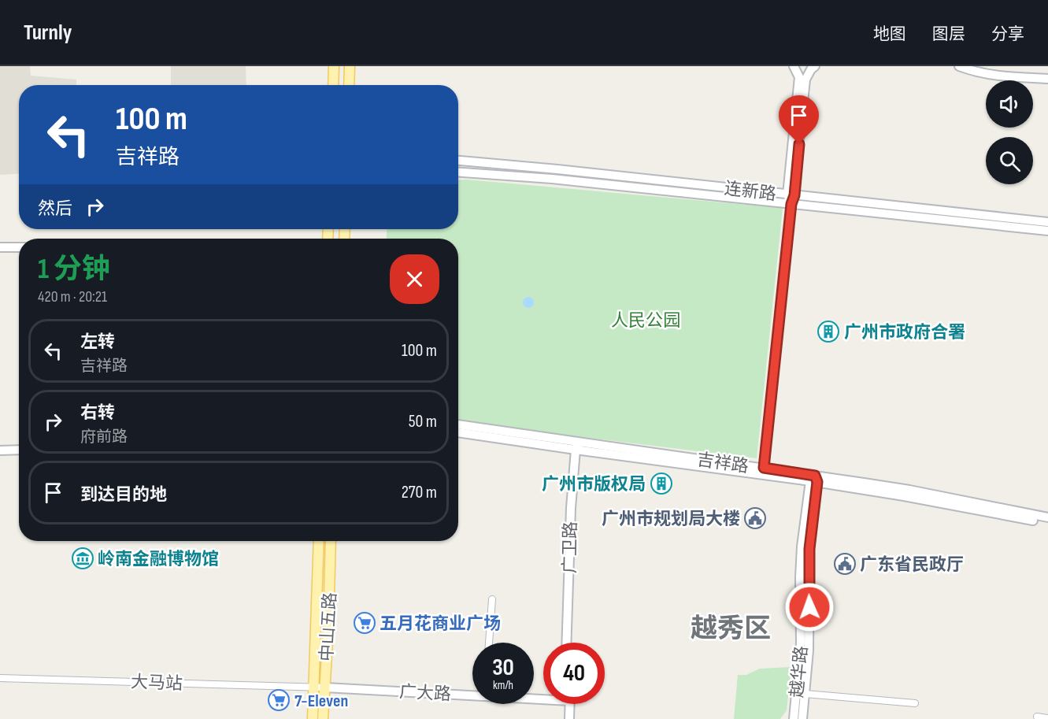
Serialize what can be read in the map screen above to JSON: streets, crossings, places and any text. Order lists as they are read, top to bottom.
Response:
{
  "streets": {
    "main road": ["中山五路"],
    "street": [
      "连新路",
      "吉祥路",
      "广卫路",
      "越华路",
      "大马站",
      "广大路"
    ]
  },
  "crossings": [
    ["吉祥路", "广卫路"],
    ["吉祥路", "越华路"],
    ["中山五路", "大马站"],
    ["中山五路", "广大路"],
    ["大马站", "广大路"]
  ],
  "districts": ["越秀区"],
  "parks": ["人民公园"],
  "places": {
    "building": ["广州市政府合署", "广州市版权局"],
    "public building": ["广州市规划局大楼", "广东省民政厅"],
    "museum": ["岭南金融博物馆"],
    "supermarket": ["五月花商业广场", "7-Eleven"]
  },
  "page": {
    "header": "Turnly",
    "nav": ["地图", "图层", "分享"],
    "turn": ["100 m", "吉祥路"],
    "then": "然后",
    "heading": ["1 分钟", "420 m · 20:21"],
    "list": [
      {
        "name": "左转",
        "note": "吉祥路",
        "value": "100 m"
      },
      {
        "name": "右转",
        "note": "府前路",
        "value": "50 m"
      },
      {
        "name": "到达目的地",
        "value": "270 m"
      }
    ],
    "speed": "30 km/h",
    "limit": "40"
  }
}
